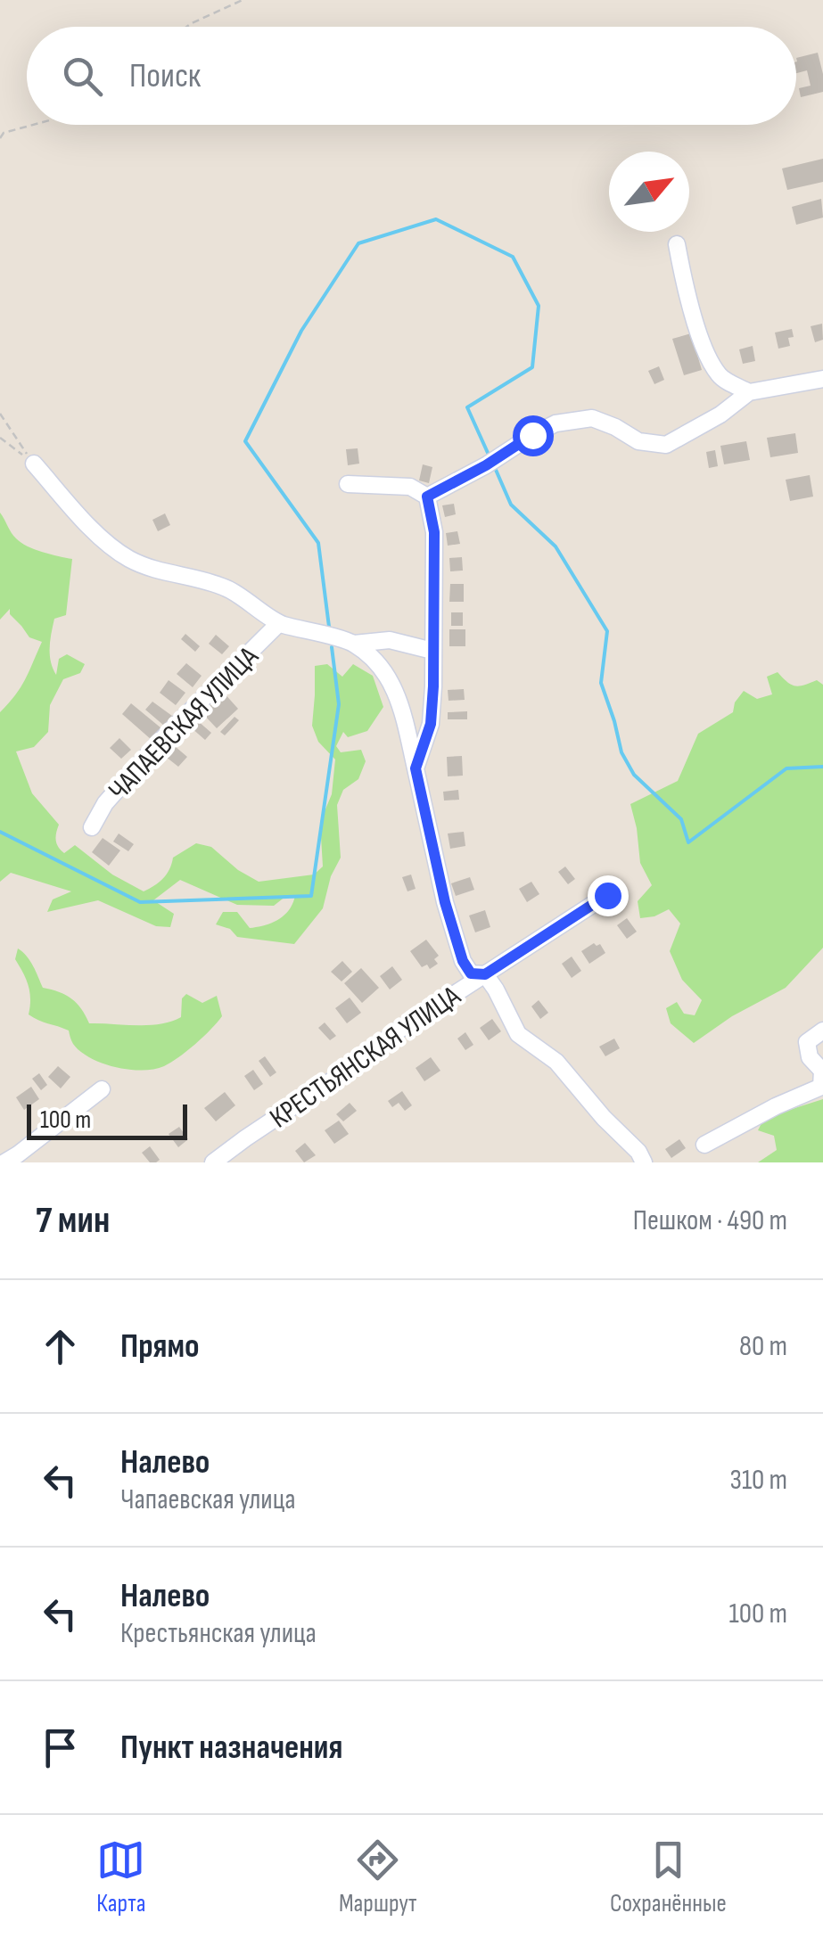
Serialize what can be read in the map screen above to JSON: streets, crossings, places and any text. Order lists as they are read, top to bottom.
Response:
{
  "streets": {
    "street": ["ЧАПАЕВСКАЯ УЛИЦА", "КРЕСТЬЯНСКАЯ УЛИЦА"]
  },
  "scale_bar": "100 m",
  "north": "top right",
  "page": {
    "search": "Поиск",
    "scale": "100 m",
    "heading": ["7 мин", "Пешком · 490 m"],
    "list": [
      ["Прямо", "80 m"],
      ["Налево", "Чапаевская улица", "310 m"],
      ["Налево", "Крестьянская улица", "100 m"],
      "Пункт назначения"
    ],
    "nav": ["Карта", "Маршрут", "Сохранённые"]
  }
}
